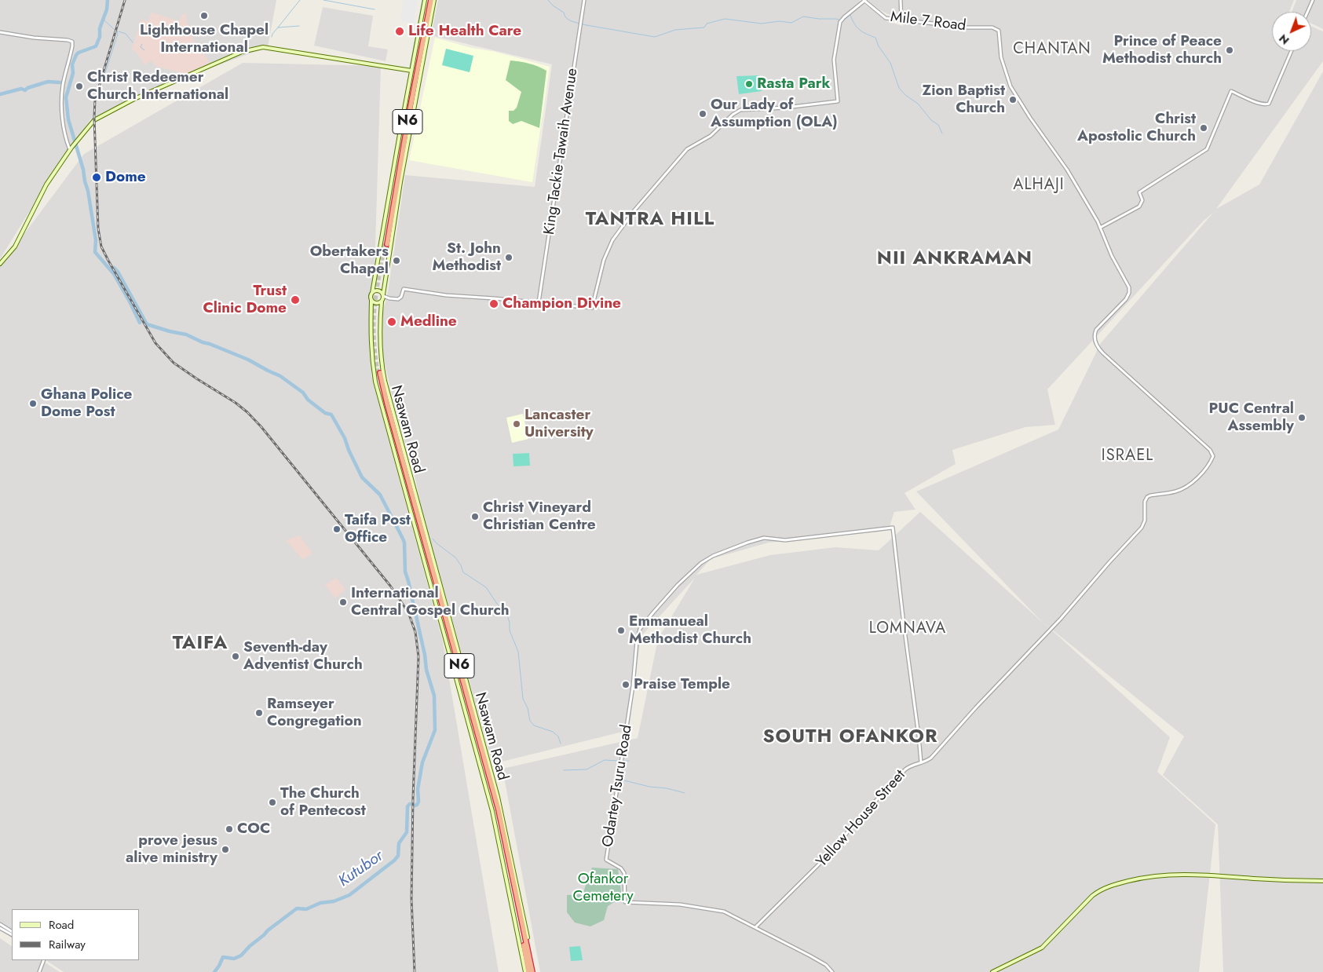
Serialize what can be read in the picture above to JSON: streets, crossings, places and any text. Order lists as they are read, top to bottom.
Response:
{
  "streets": {
    "highway": ["N6", "Nsawam Road"],
    "street": [
      "Mile 7 Road",
      "King Tackie Tawaih Avenue",
      "Odartey Tsuru Road",
      "Yellow House Street"
    ]
  },
  "crossings": [
    ["Mile 7 Road", "Yellow House Street"],
    ["Odartey Tsuru Road", "Yellow House Street"]
  ],
  "districts": [
    "CHANTAN",
    "ALHAJI",
    "TANTRA HILL",
    "NII ANKRAMAN",
    "ISRAEL",
    "LOMNAVA",
    "TAIFA",
    "SOUTH OFANKOR"
  ],
  "water": ["Kutubor"],
  "parks": ["Ofankor Cemetery"],
  "places": [
    "Lighthouse Chapel International",
    "Life Health Care",
    "Prince of Peace Methodist church",
    "Rasta Park",
    "Christ Redeemer Church International",
    "Zion Baptist Church",
    "Our Lady of Assumption (OLA)",
    "Christ Apostolic Church",
    "Dome",
    "St. John Methodist",
    "Obertakers Chapel",
    "Trust Clinic Dome",
    "Champion Divine",
    "Medline",
    "Ghana Police Dome Post",
    "PUC Central Assembly",
    "Lancaster University",
    "Christ Vineyard Christian Centre",
    "Taifa Post Office",
    "International Central Gospel Church",
    "Emmanueal Methodist Church",
    "Seventh-day Adventist Church",
    "Praise Temple",
    "Ramseyer Congregation",
    "The Church of Pentecost",
    "COC",
    "prove jesus alive ministry"
  ],
  "legend": ["Road", "Railway"],
  "north": "bottom left"
}
